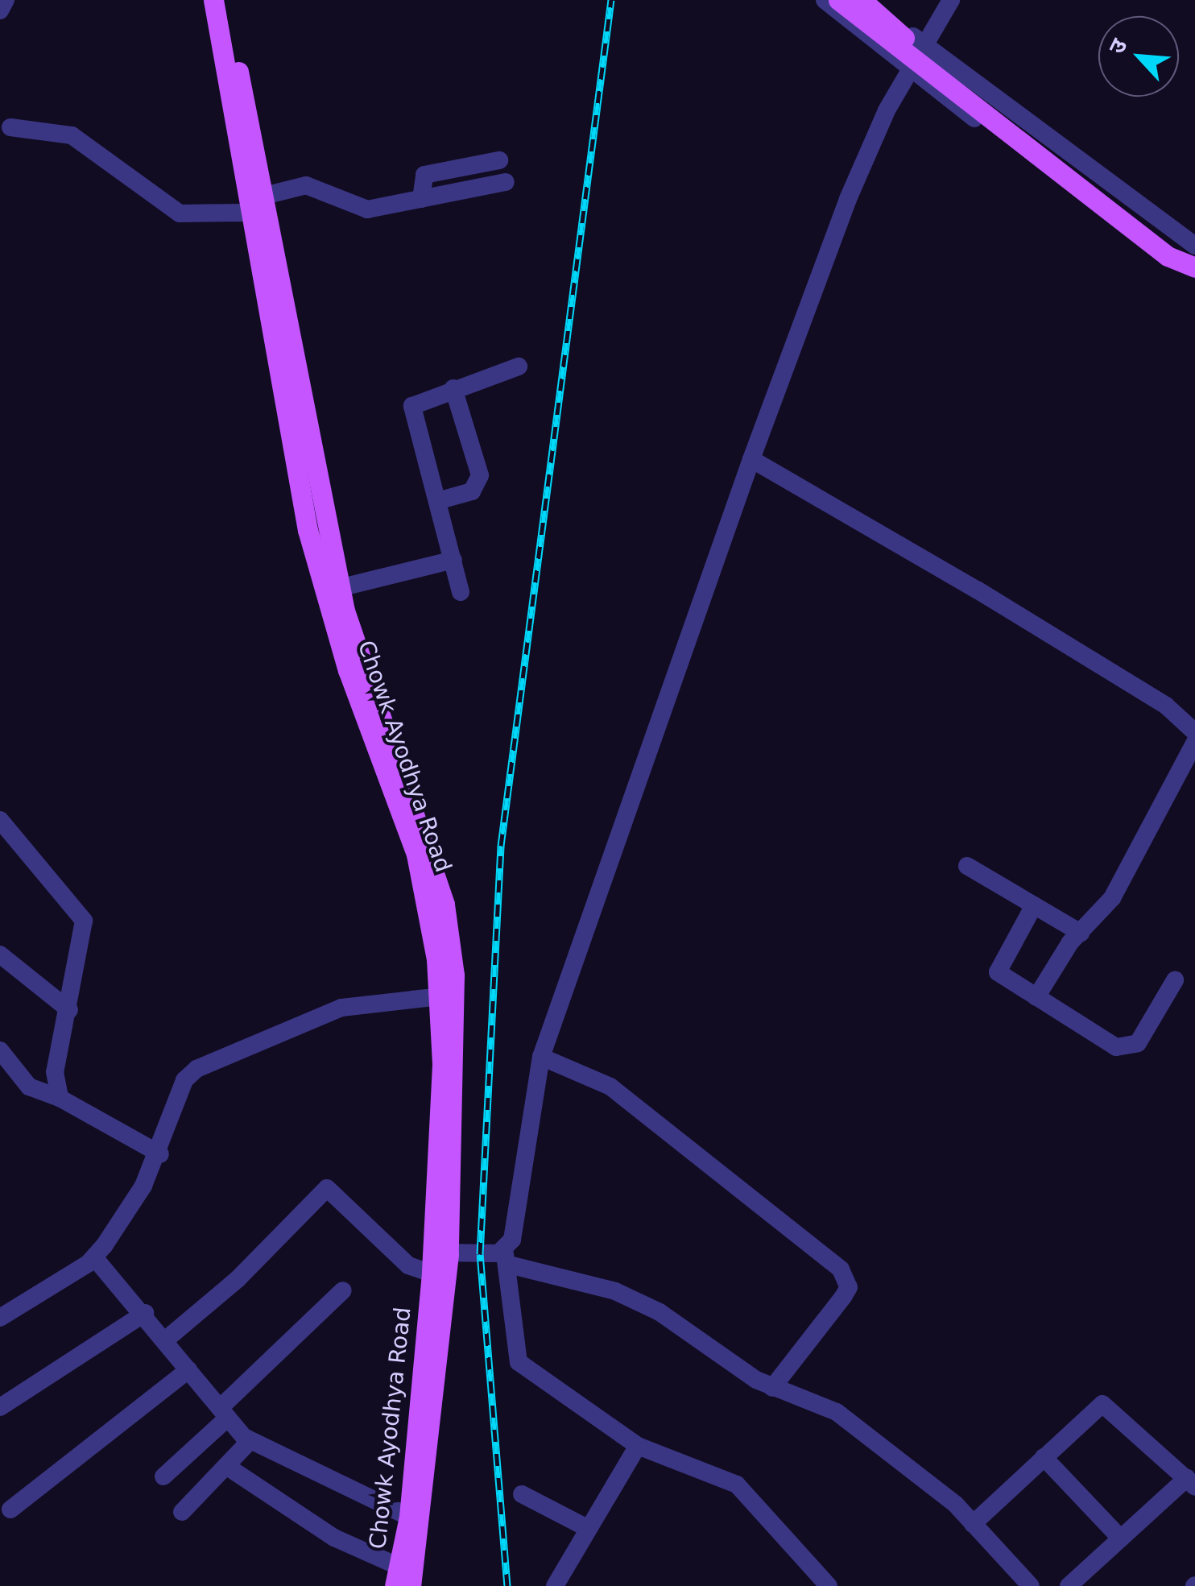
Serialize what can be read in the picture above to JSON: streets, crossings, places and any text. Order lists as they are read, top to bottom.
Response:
{
  "streets": {
    "main road": ["Chowk Ayodhya Road"]
  },
  "north": "top left"
}
